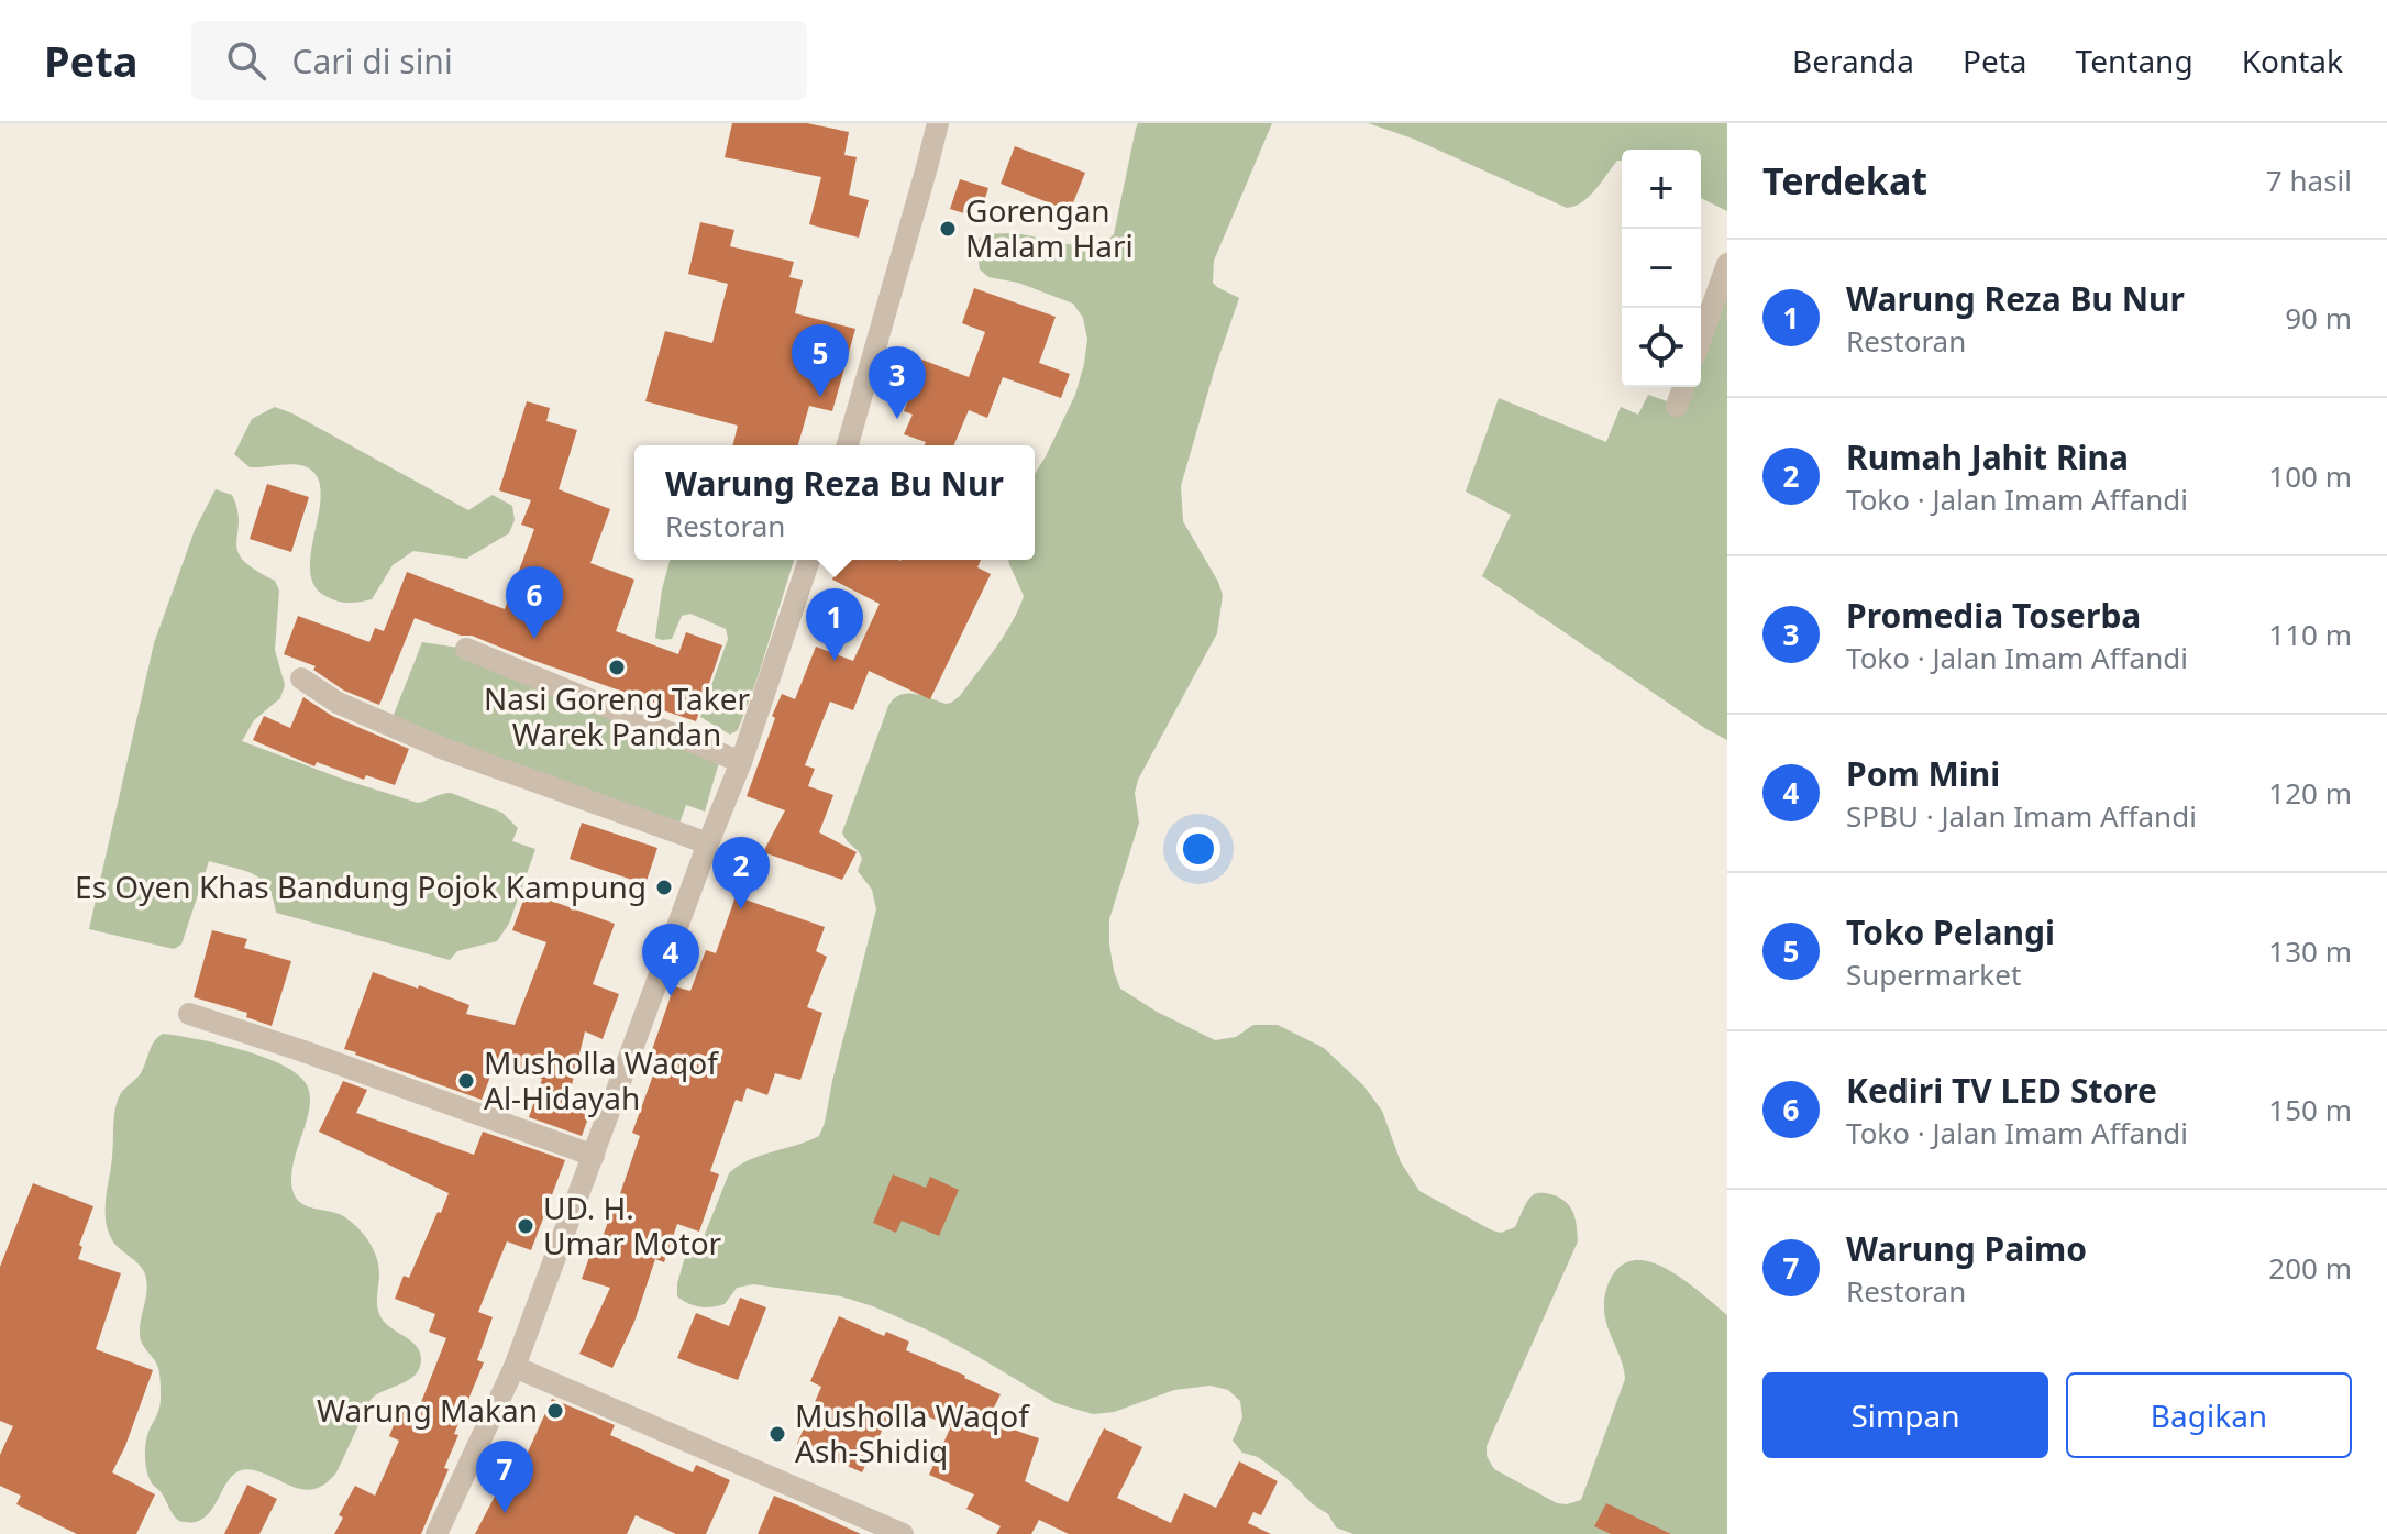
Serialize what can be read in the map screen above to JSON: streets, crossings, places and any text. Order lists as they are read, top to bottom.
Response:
{
  "places": [
    "Gorengan Malam Hari",
    "Nasi Goreng Taker Warek Pandan",
    "Es Oyen Khas Bandung Pojok Kampung",
    "Musholla Waqof Al-Hidayah",
    "UD. H. Umar Motor",
    "Warung Makan",
    "Musholla Waqof Ash-Shidiq"
  ],
  "page": {
    "header": "Peta",
    "search": "Cari di sini",
    "nav": [
      "Beranda",
      "Peta",
      "Tentang",
      "Kontak"
    ],
    "heading": ["Terdekat", "7 hasil"],
    "map_buttons": ["+", "−"],
    "list": [
      {
        "mark": "1",
        "name": "Warung Reza Bu Nur",
        "note": "Restoran",
        "value": "90 m"
      },
      {
        "mark": "2",
        "name": "Rumah Jahit Rina",
        "note": "Toko · Jalan Imam Affandi",
        "value": "100 m"
      },
      {
        "mark": "3",
        "name": "Promedia Toserba",
        "note": "Toko · Jalan Imam Affandi",
        "value": "110 m"
      },
      {
        "mark": "4",
        "name": "Pom Mini",
        "note": "SPBU · Jalan Imam Affandi",
        "value": "120 m"
      },
      {
        "mark": "5",
        "name": "Toko Pelangi",
        "note": "Supermarket",
        "value": "130 m"
      },
      {
        "mark": "6",
        "name": "Kediri TV LED Store",
        "note": "Toko · Jalan Imam Affandi",
        "value": "150 m"
      },
      {
        "mark": "7",
        "name": "Warung Paimo",
        "note": "Restoran",
        "value": "200 m"
      }
    ],
    "pins": [
      "5",
      "3",
      "6",
      "1",
      "2",
      "4",
      "7"
    ],
    "popup": ["Warung Reza Bu Nur", "Restoran"],
    "buttons": ["Simpan", "Bagikan"]
  }
}
